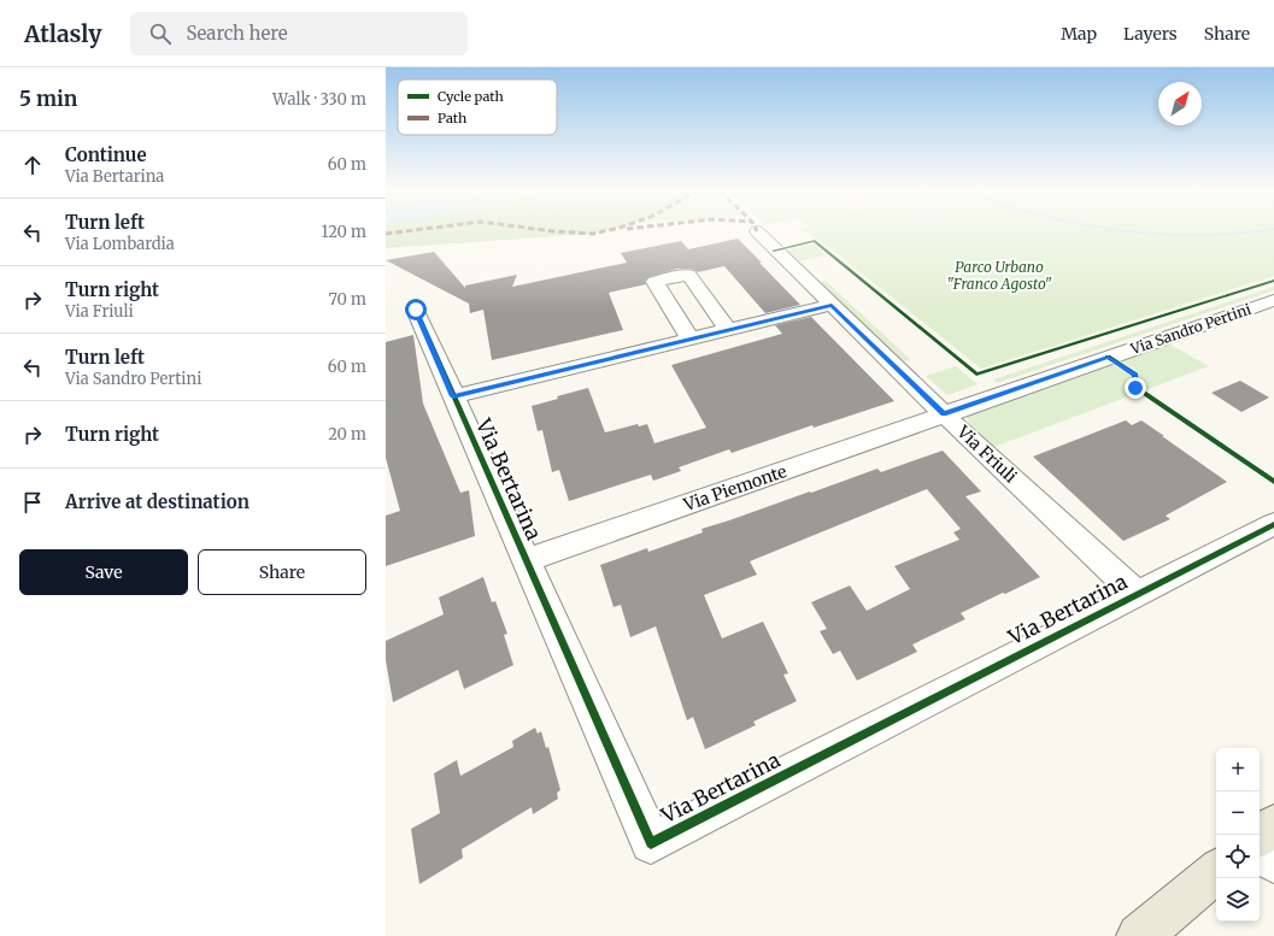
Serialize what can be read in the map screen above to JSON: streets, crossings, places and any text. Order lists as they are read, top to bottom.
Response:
{
  "streets": {
    "street": [
      "Via Sandro Pertini",
      "Via Friuli",
      "Via Bertarina",
      "Via Piemonte"
    ]
  },
  "crossings": [
    ["Via Sandro Pertini", "Via Friuli"],
    ["Via Sandro Pertini", "Via Piemonte"],
    ["Via Friuli", "Via Bertarina"],
    ["Via Friuli", "Via Piemonte"],
    ["Via Bertarina", "Via Piemonte"]
  ],
  "parks": ["Parco Urbano \"Franco Agosto\""],
  "legend": ["Cycle path", "Path"],
  "north": "top right",
  "page": {
    "header": "Atlasly",
    "search": "Search here",
    "nav": ["Map", "Layers", "Share"],
    "heading": ["5 min", "Walk · 330 m"],
    "list": [
      ["Continue", "Via Bertarina", "60 m"],
      ["Turn left", "Via Lombardia", "120 m"],
      ["Turn right", "Via Friuli", "70 m"],
      ["Turn left", "Via Sandro Pertini", "60 m"],
      ["Turn right", "20 m"],
      "Arrive at destination"
    ],
    "buttons": ["Save", "Share"],
    "map_buttons": ["+", "−"]
  }
}
